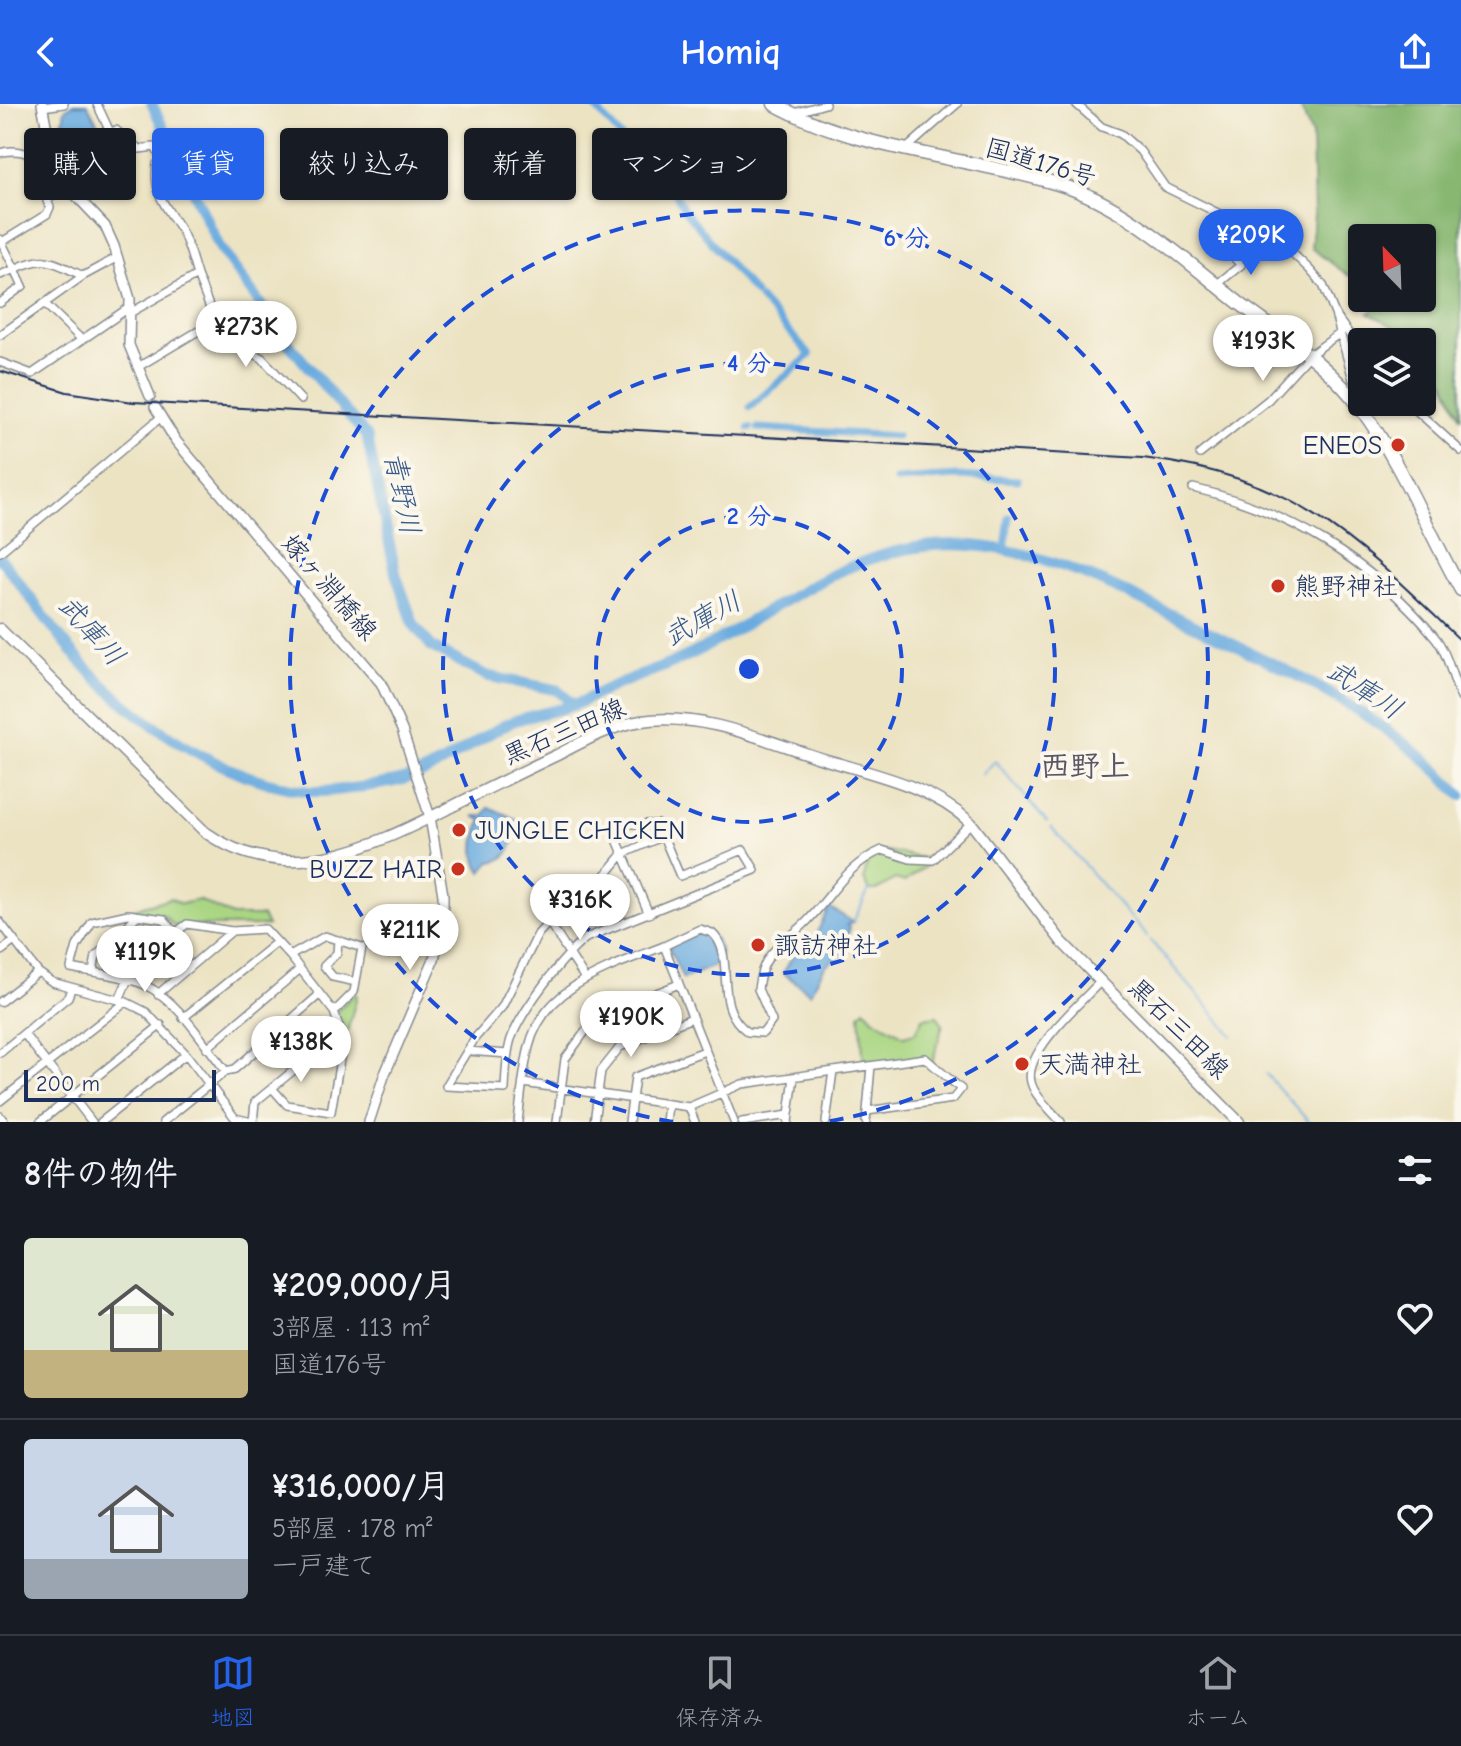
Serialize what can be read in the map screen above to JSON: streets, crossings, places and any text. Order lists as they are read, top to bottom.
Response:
{
  "streets": {
    "highway": ["国道176号"],
    "main road": ["黒石三田線"],
    "street": ["嫁ヶ淵橋線"]
  },
  "crossings": [
    ["嫁ヶ淵橋線", "黒石三田線"]
  ],
  "districts": ["西野上"],
  "water": ["青野川", "武庫川"],
  "places": [
    "ENEOS",
    "熊野神社",
    "JUNGLE CHICKEN",
    "BUZZ HAIR",
    "諏訪神社",
    "天満神社"
  ],
  "scale_bar": "200 m",
  "north": "top left",
  "page": {
    "header": "Homiq",
    "chip": [
      "購入",
      "賃貸",
      "絞り込み",
      "新着",
      "マンション"
    ],
    "price": [
      "¥209K",
      "¥273K",
      "¥193K",
      "¥316K",
      "¥211K",
      "¥119K",
      "¥190K",
      "¥138K"
    ],
    "scale": "200 m",
    "heading": "8件の物件",
    "list": [
      {
        "name": "¥209,000/月",
        "note": "3部屋 · 113 m² · 国道176号"
      },
      {
        "name": "¥316,000/月",
        "note": "5部屋 · 178 m² · 一戸建て"
      }
    ],
    "tabs": ["地図", "保存済み", "ホーム"]
  },
  "rings": ["6 分", "4 分", "2 分"]
}
